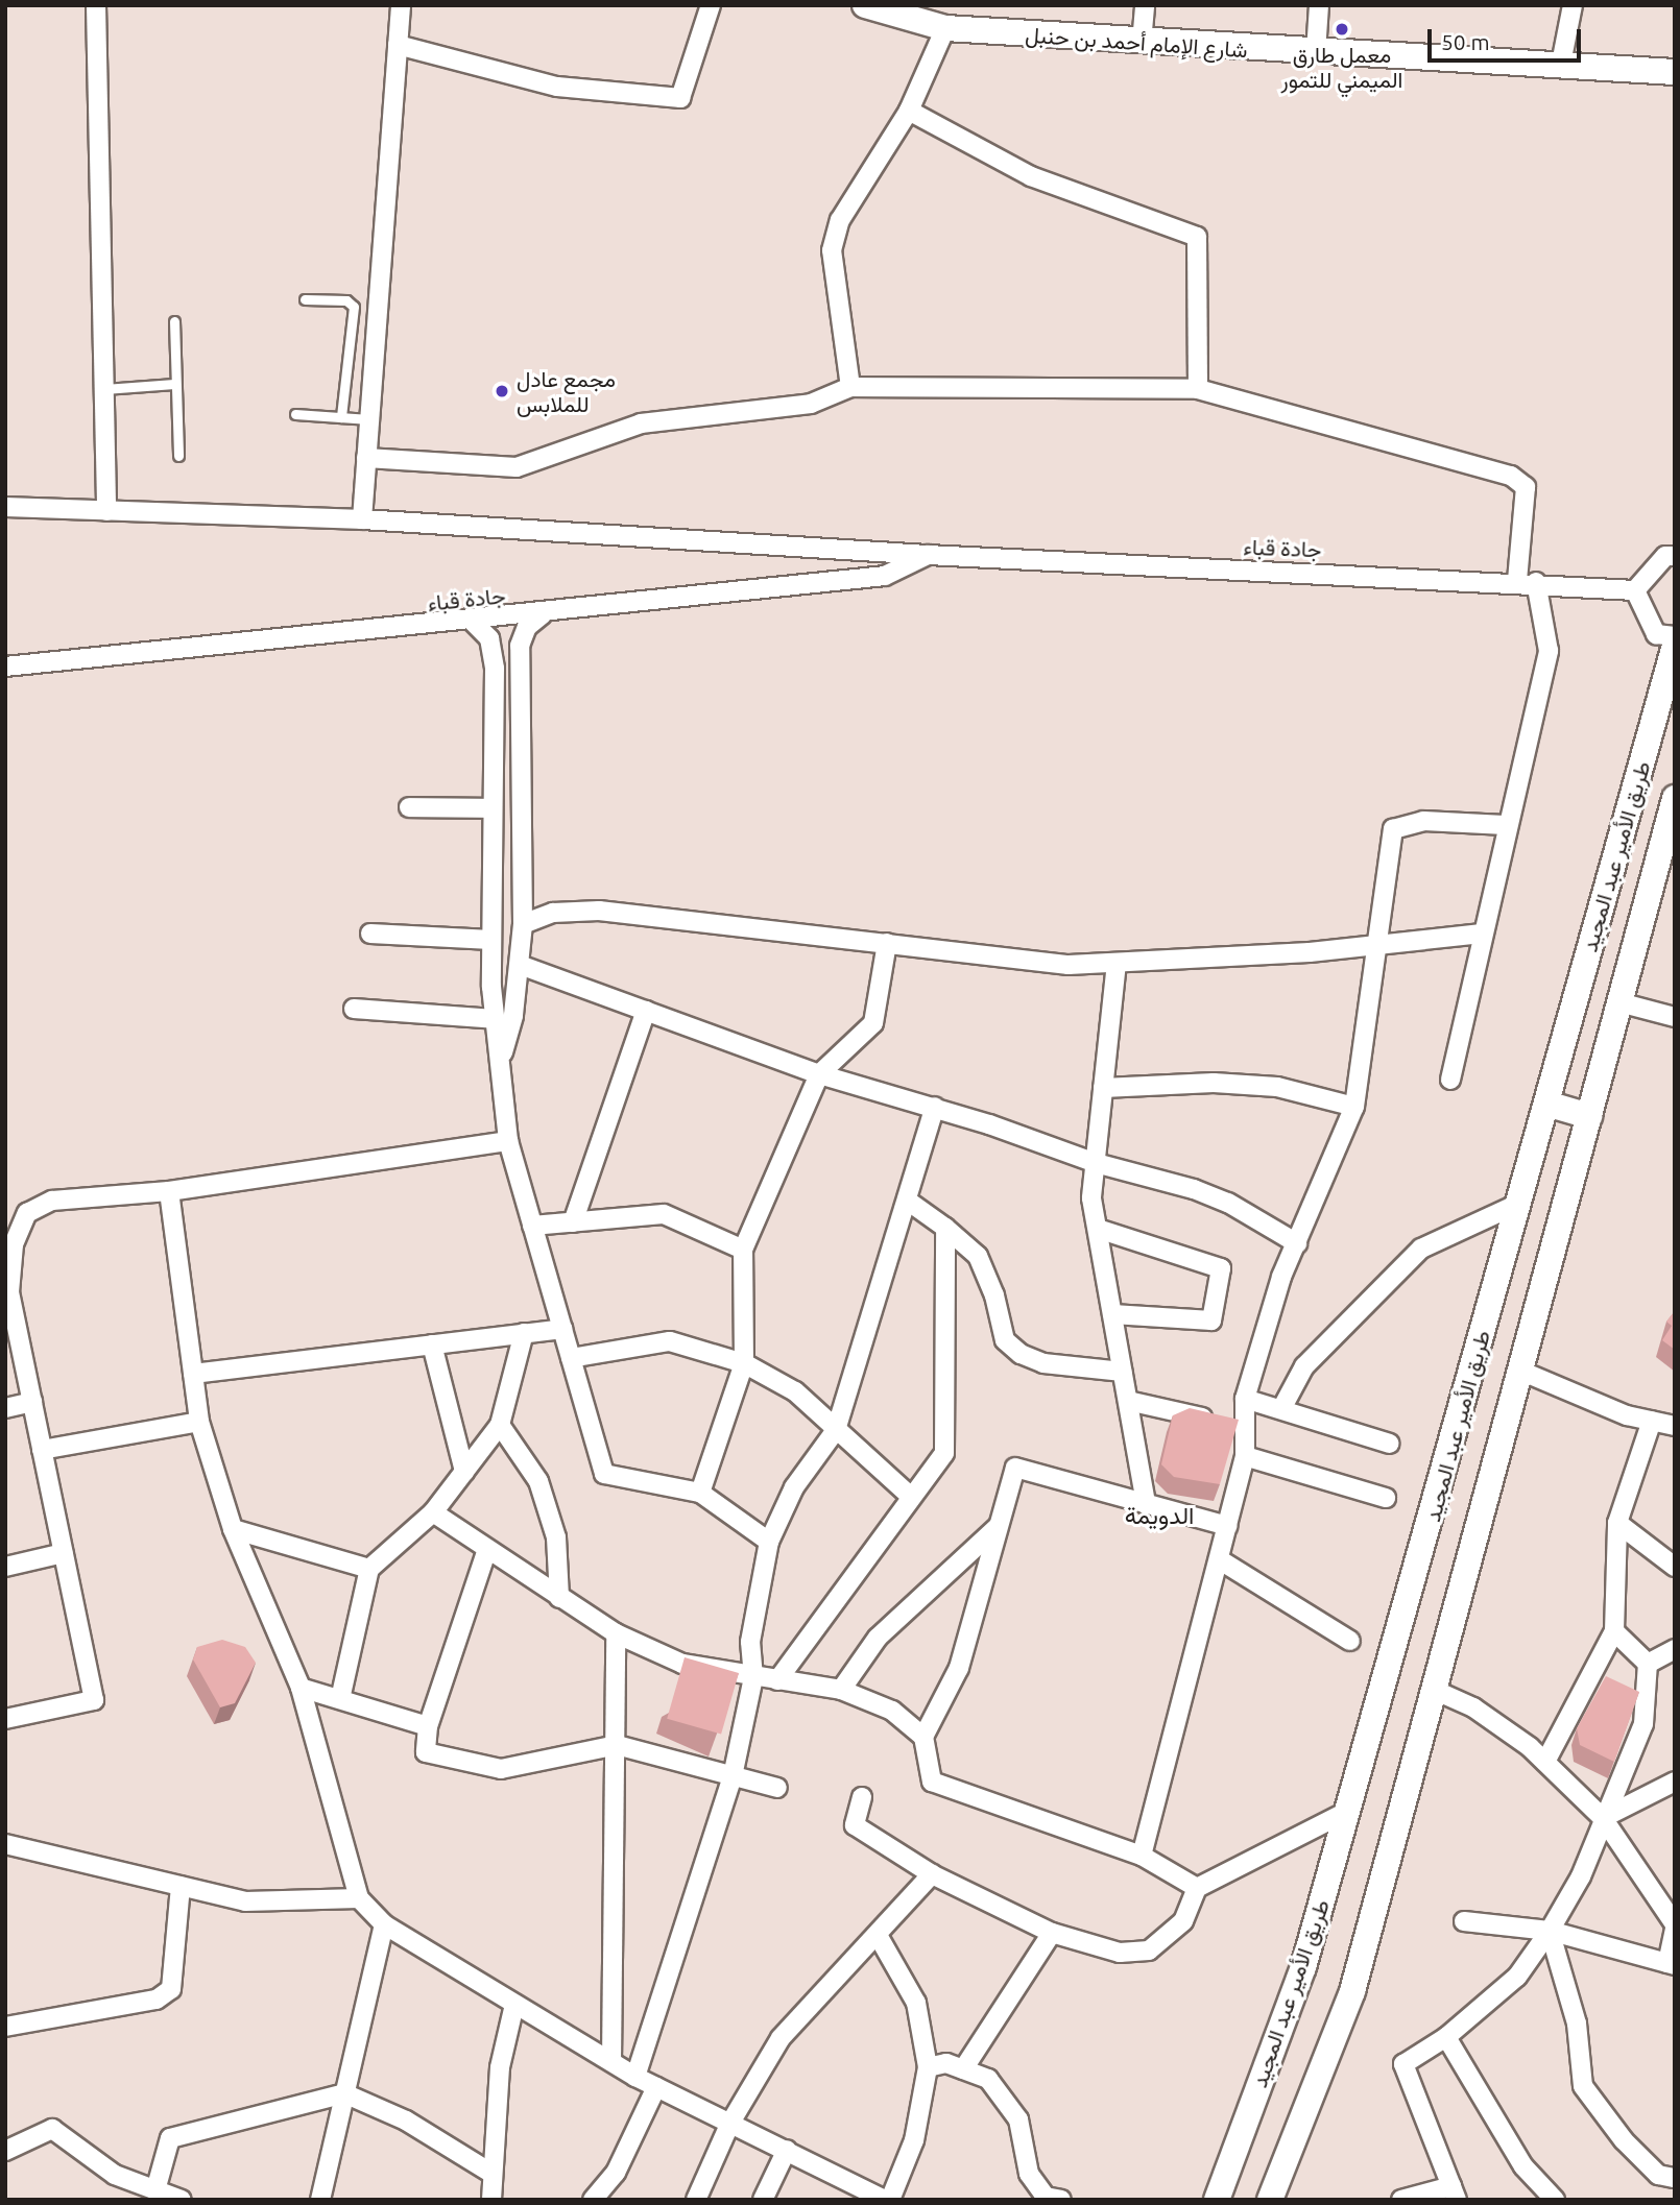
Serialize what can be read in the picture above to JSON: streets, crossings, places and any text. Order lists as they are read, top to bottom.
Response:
{
  "streets": {
    "main road": ["شارع الإمام أحمد بن حنبل", "طريق الأمير عبد المجيد"],
    "street": ["جادة قباء"]
  },
  "districts": ["الدويمة"],
  "places": ["معمل طارق الميمني للتمور", "مجمع عادل للملابس"],
  "scale_bar": "50 m"
}
